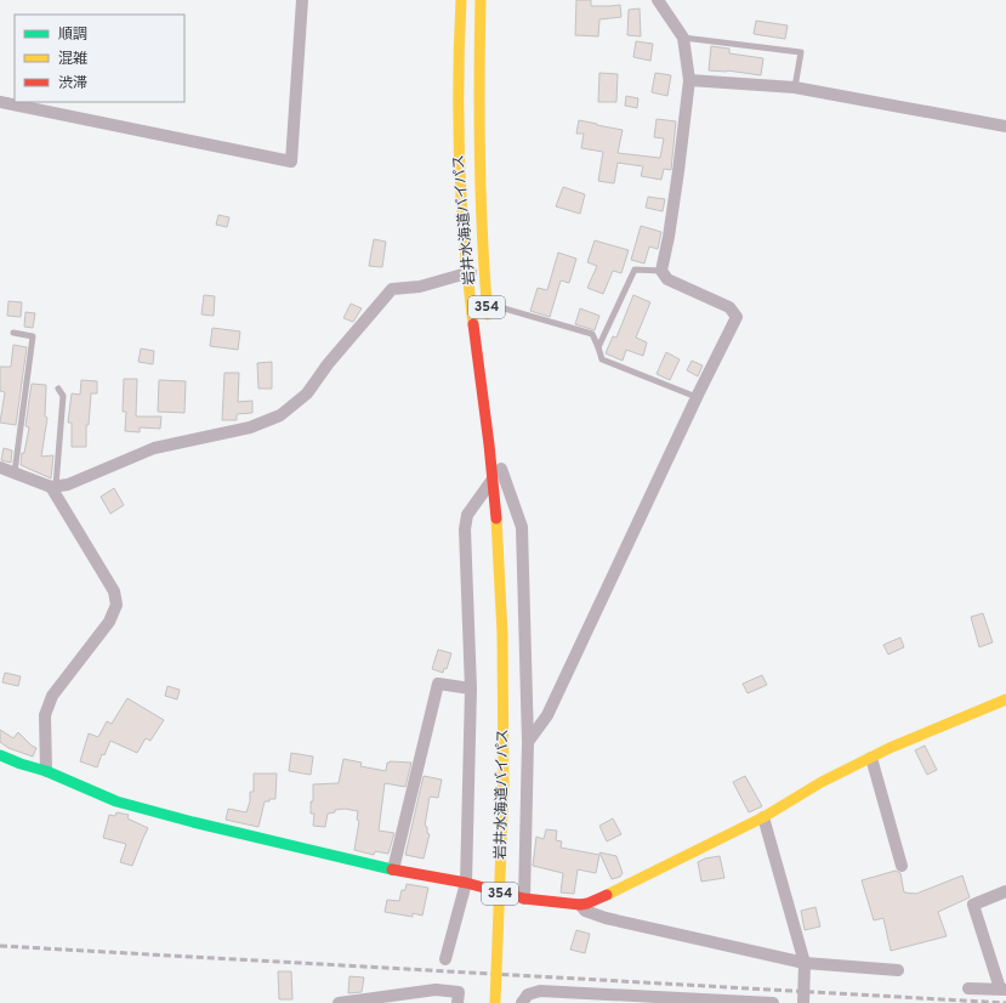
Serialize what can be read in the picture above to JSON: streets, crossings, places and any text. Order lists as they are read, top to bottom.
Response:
{
  "streets": {
    "main road": ["岩井水海道バイパス", "354"]
  },
  "legend": ["順調", "混雑", "渋滞"]
}
